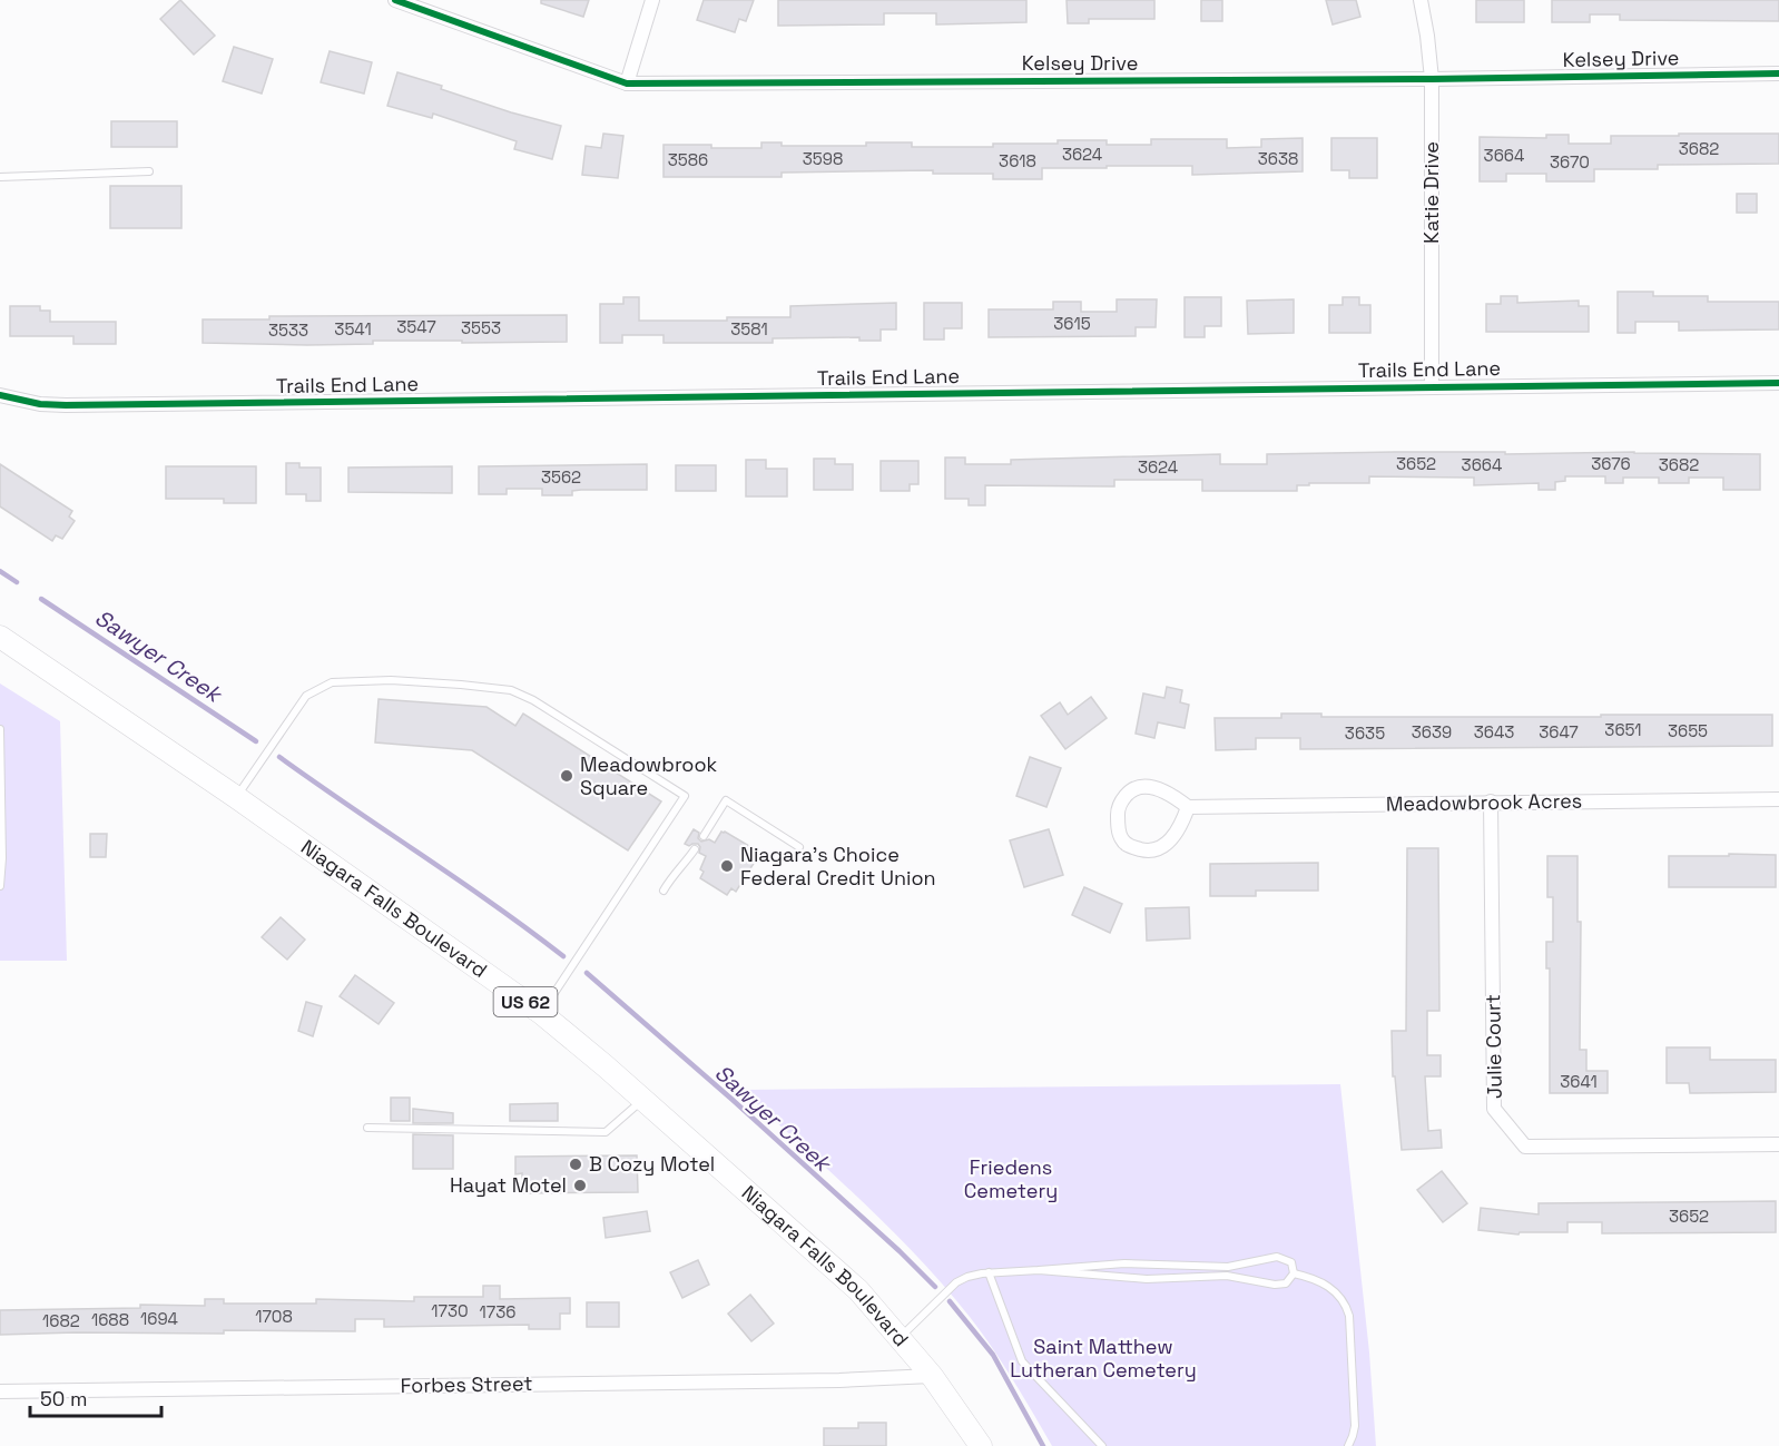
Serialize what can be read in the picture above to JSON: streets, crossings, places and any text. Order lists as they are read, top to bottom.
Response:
{
  "streets": {
    "main road": ["Niagara Falls Boulevard", "US 62"],
    "street": [
      "Kelsey Drive",
      "Katie Drive",
      "Trails End Lane",
      "Meadowbrook Acres",
      "Julie Court",
      "Forbes Street"
    ]
  },
  "crossings": [
    ["Kelsey Drive", "Katie Drive"],
    ["Katie Drive", "Trails End Lane"],
    ["Meadowbrook Acres", "Julie Court"],
    ["Niagara Falls Boulevard", "Forbes Street"]
  ],
  "water": ["Sawyer Creek"],
  "parks": ["Friedens Cemetery", "Saint Matthew Lutheran Cemetery"],
  "places": [
    "Meadowbrook Square",
    "Niagara's Choice Federal Credit Union",
    "B Cozy Motel",
    "Hayat Motel"
  ],
  "house_numbers": [
    "3682",
    "3624",
    "3664",
    "3598",
    "3638",
    "3586",
    "3618",
    "3670",
    "3615",
    "3547",
    "3553",
    "3541",
    "3581",
    "3533",
    "3652",
    "3676",
    "3664",
    "3682",
    "3624",
    "3562",
    "3651",
    "3655",
    "3639",
    "3643",
    "3647",
    "3635",
    "3641",
    "3652",
    "1730",
    "1736",
    "1708",
    "1694",
    "1688",
    "1682"
  ],
  "scale_bar": "50 m"
}
